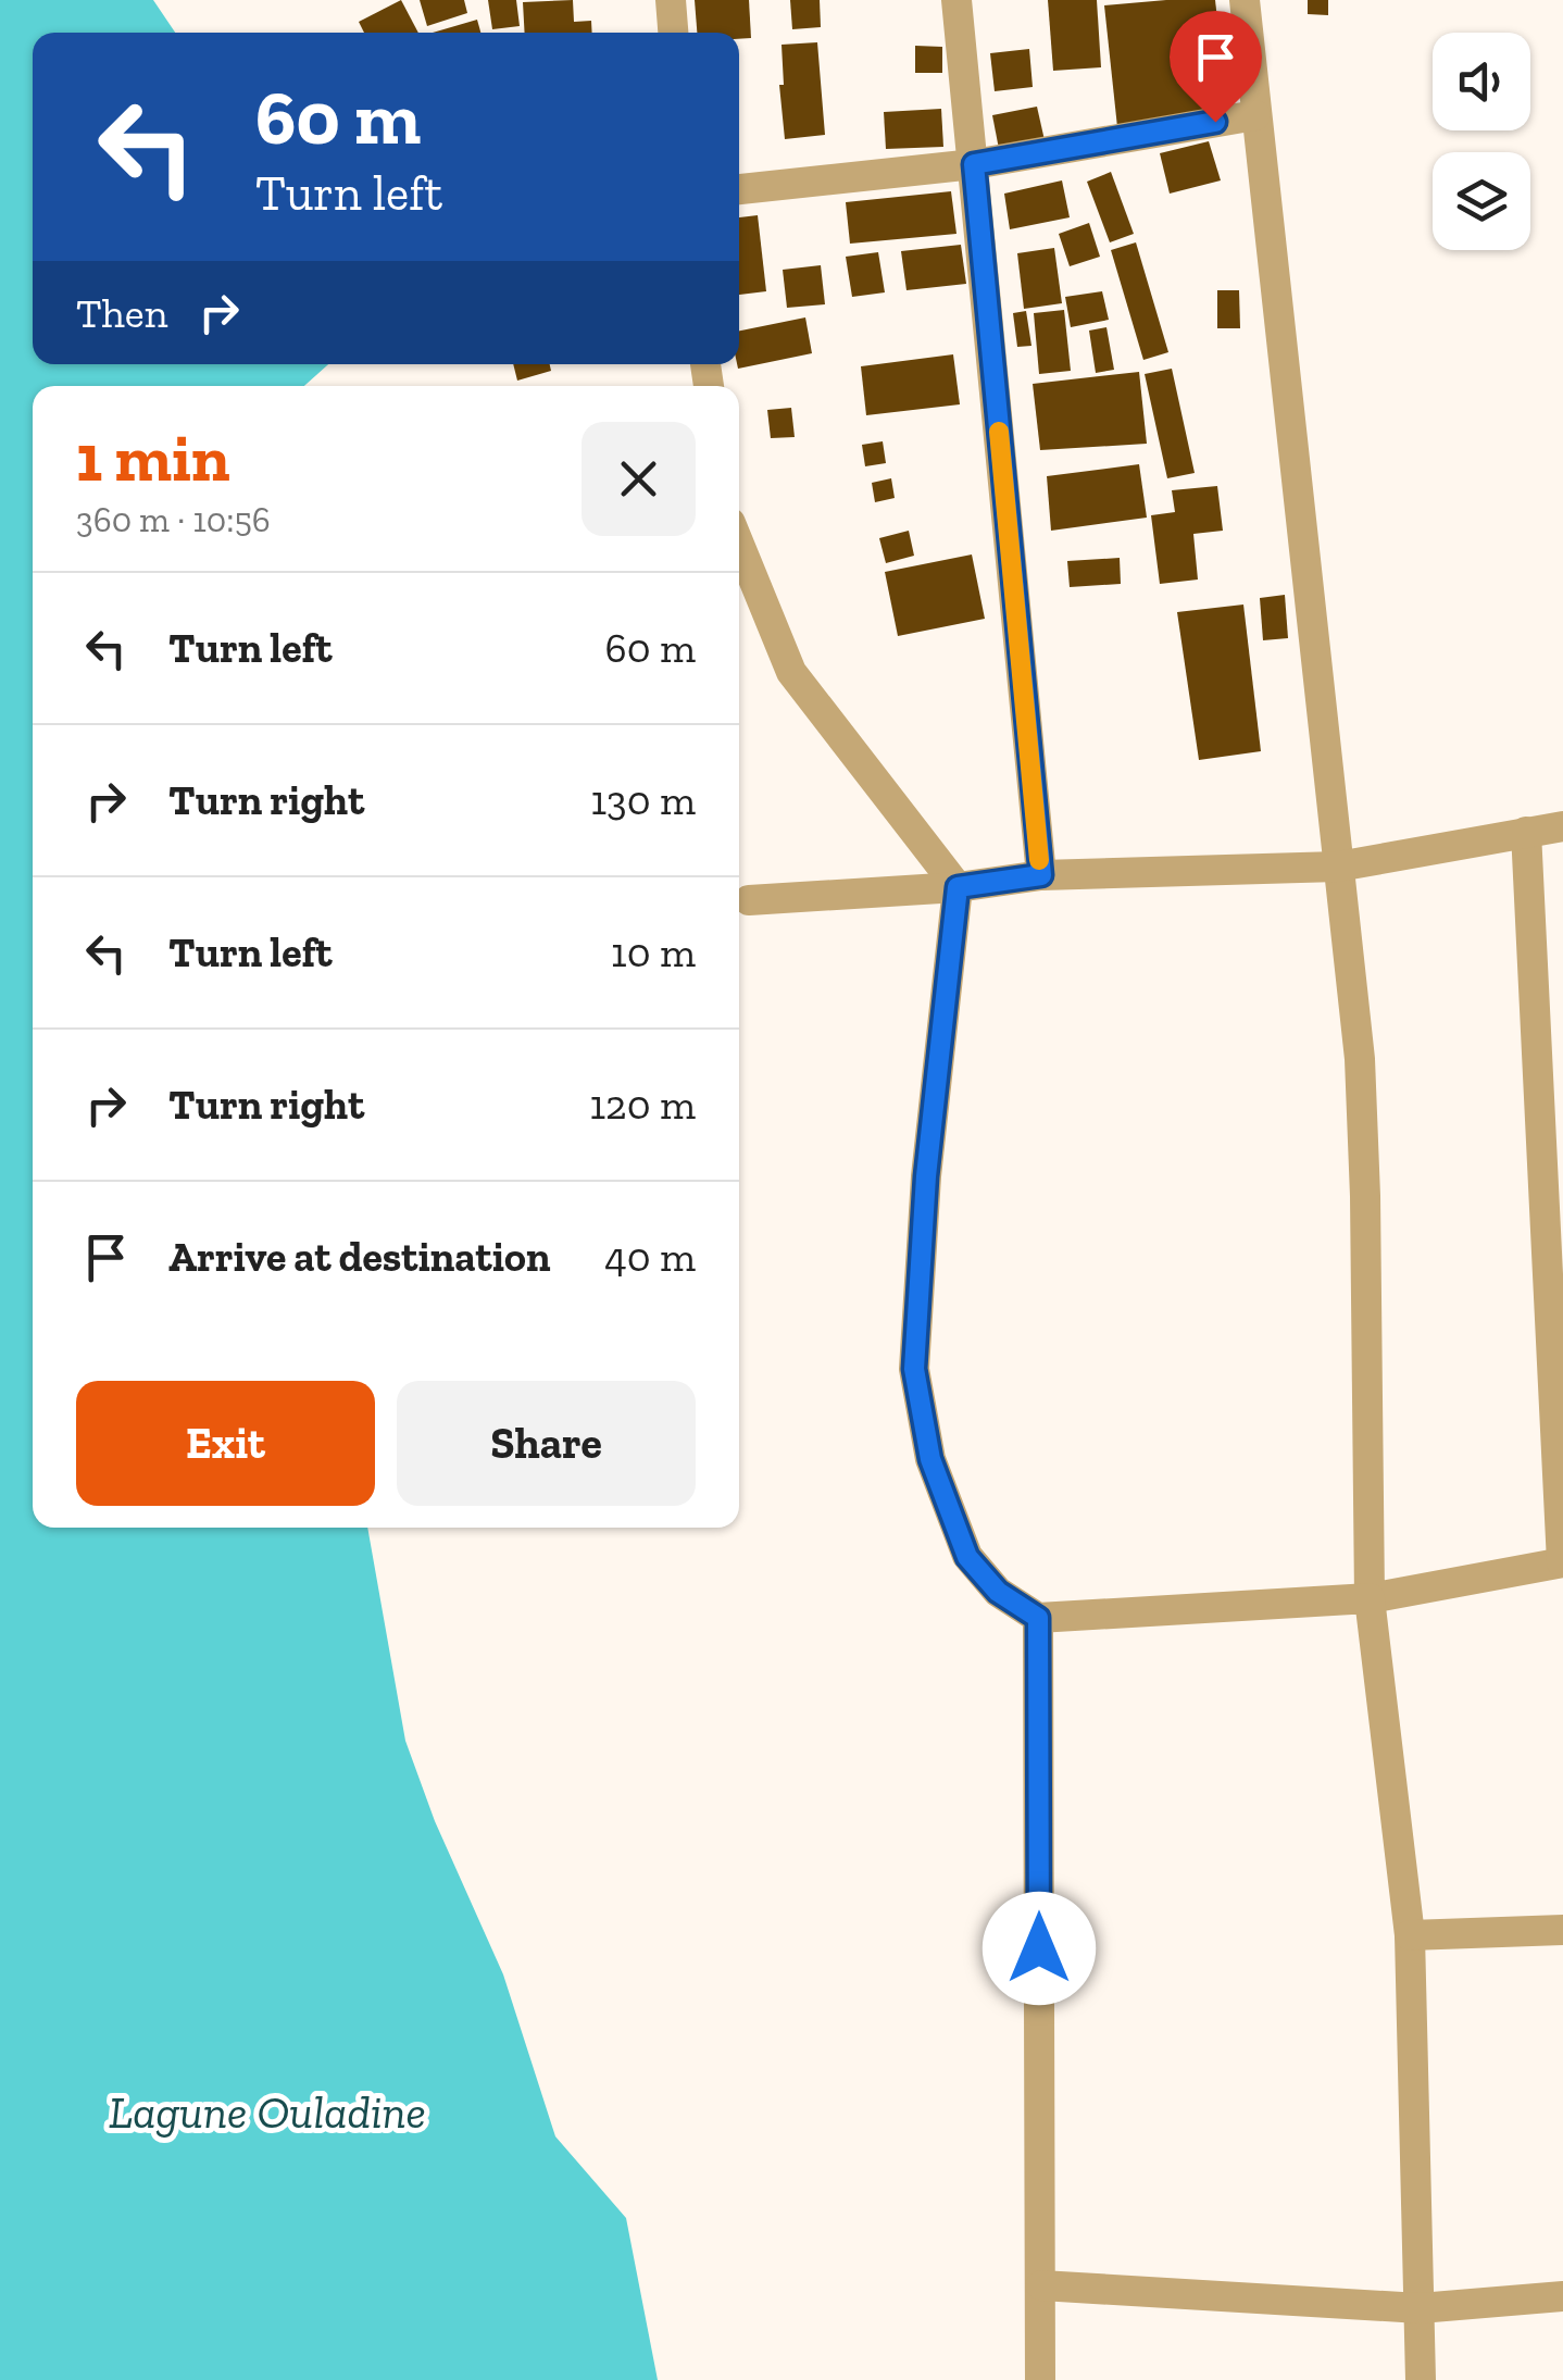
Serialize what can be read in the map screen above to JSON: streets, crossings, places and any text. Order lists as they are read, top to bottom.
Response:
{
  "water": ["Lagune Ouladine"],
  "page": {
    "turn": ["60 m", "Turn left"],
    "then": "Then",
    "heading": ["1 min", "360 m · 10:56"],
    "list": [
      {
        "name": "Turn left",
        "value": "60 m"
      },
      {
        "name": "Turn right",
        "value": "130 m"
      },
      {
        "name": "Turn left",
        "value": "10 m"
      },
      {
        "name": "Turn right",
        "value": "120 m"
      },
      {
        "name": "Arrive at destination",
        "value": "40 m"
      }
    ],
    "buttons": ["Exit", "Share"]
  }
}
